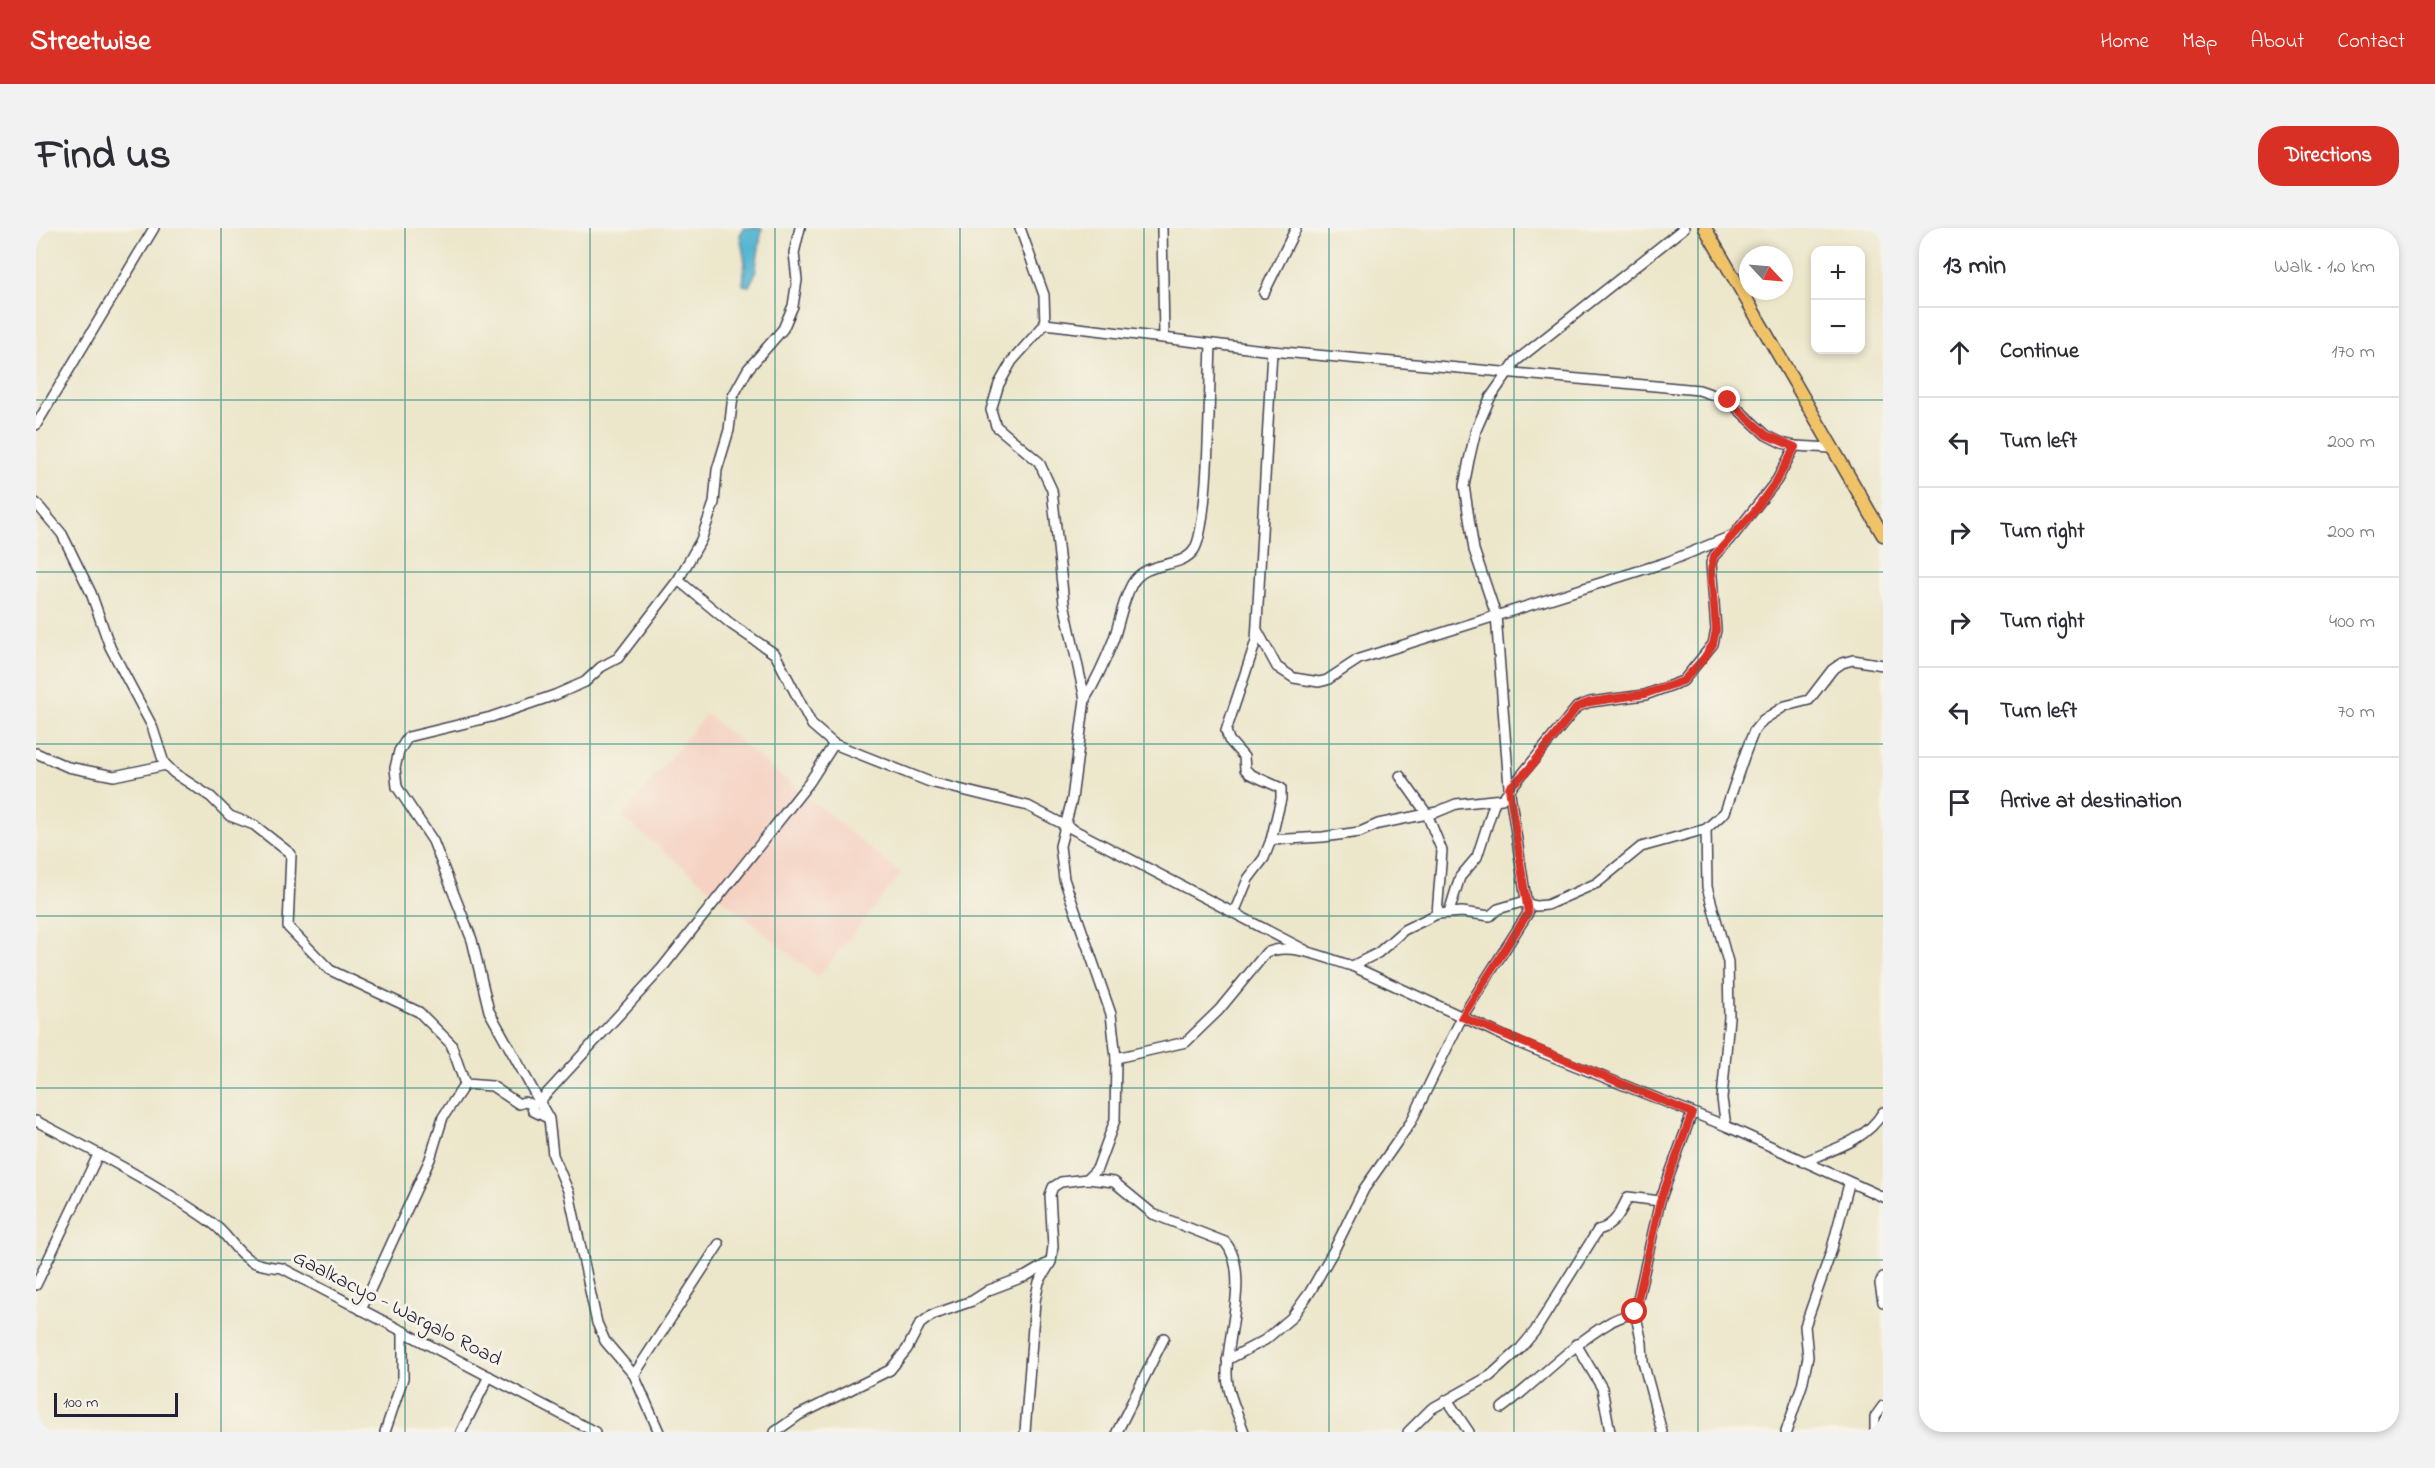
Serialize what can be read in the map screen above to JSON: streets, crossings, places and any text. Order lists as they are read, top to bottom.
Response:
{
  "streets": {
    "street": ["Gaalkacyo - Wargalo Road"]
  },
  "scale_bar": "100 m",
  "north": "bottom right",
  "page": {
    "header": "Streetwise",
    "nav": [
      "Home",
      "Map",
      "About",
      "Contact"
    ],
    "title": "Find us",
    "buttons": "Directions",
    "heading": ["13 min", "Walk · 1.0 km"],
    "map_buttons": ["+", "−"],
    "list": [
      ["Continue", "170 m"],
      ["Turn left", "200 m"],
      ["Turn right", "200 m"],
      ["Turn right", "400 m"],
      ["Turn left", "70 m"],
      "Arrive at destination"
    ],
    "scale": "100 m"
  }
}
